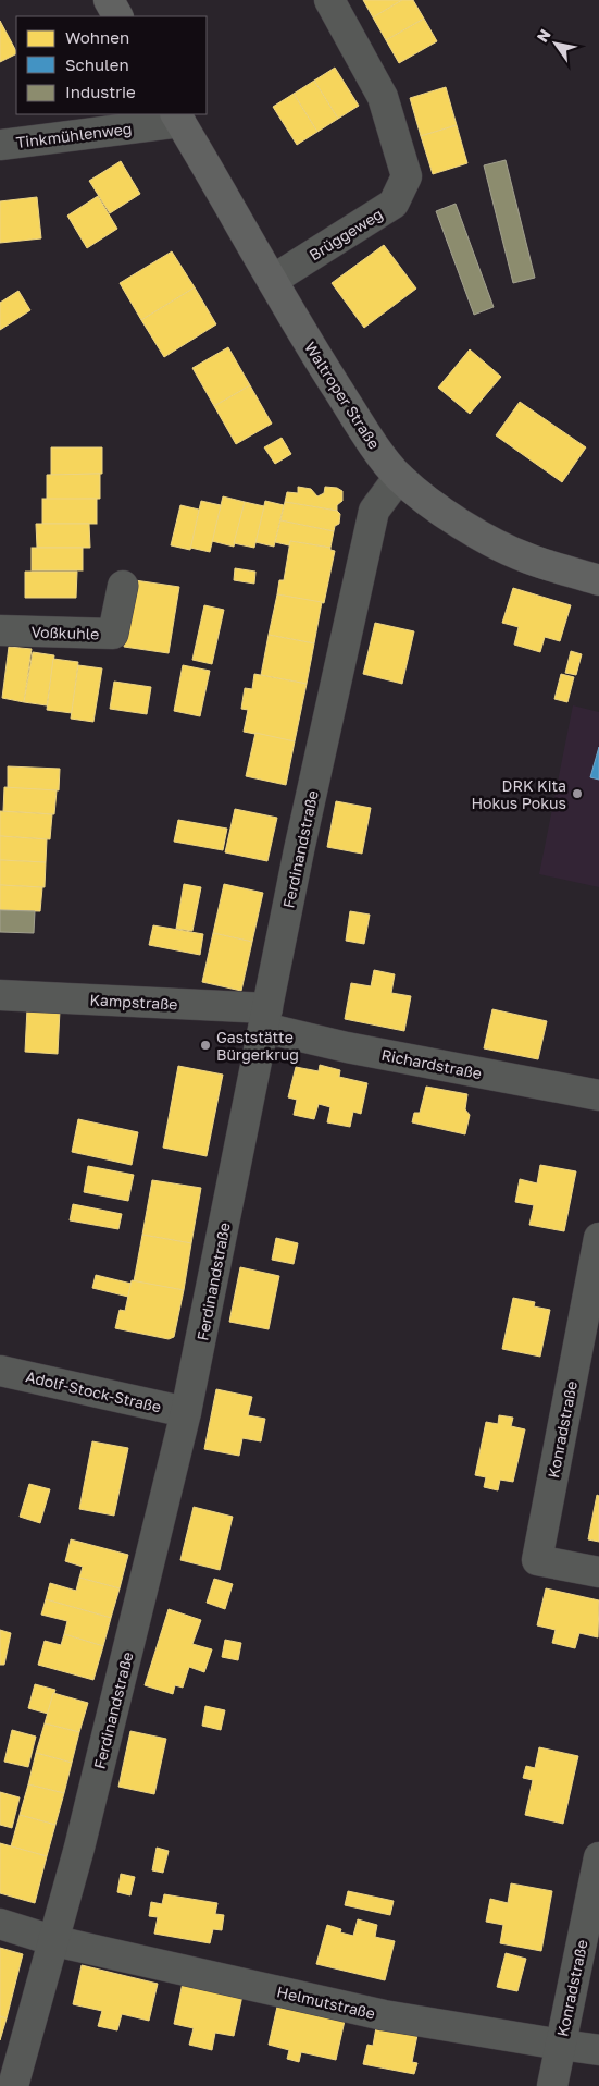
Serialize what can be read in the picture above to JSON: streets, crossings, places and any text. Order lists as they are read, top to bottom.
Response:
{
  "streets": {
    "main road": ["Waltroper Straße"],
    "street": [
      "Tinkmühlenweg",
      "Brüggeweg",
      "Voßkuhle",
      "Ferdinandstraße",
      "Kampstraße",
      "Richardstraße",
      "Adolf-Stock-Straße",
      "Konradstraße",
      "Helmutstraße"
    ]
  },
  "crossings": [
    ["Tinkmühlenweg", "Waltroper Straße"],
    ["Brüggeweg", "Waltroper Straße"],
    ["Waltroper Straße", "Ferdinandstraße"],
    ["Ferdinandstraße", "Kampstraße"],
    ["Ferdinandstraße", "Richardstraße"],
    ["Ferdinandstraße", "Adolf-Stock-Straße"],
    ["Ferdinandstraße", "Helmutstraße"],
    ["Kampstraße", "Richardstraße"],
    ["Konradstraße", "Helmutstraße"]
  ],
  "places": ["DRK Kita Hokus Pokus", "Gaststätte Bürgerkrug"],
  "legend": ["Wohnen", "Schulen", "Industrie"],
  "north": "top left"
}
